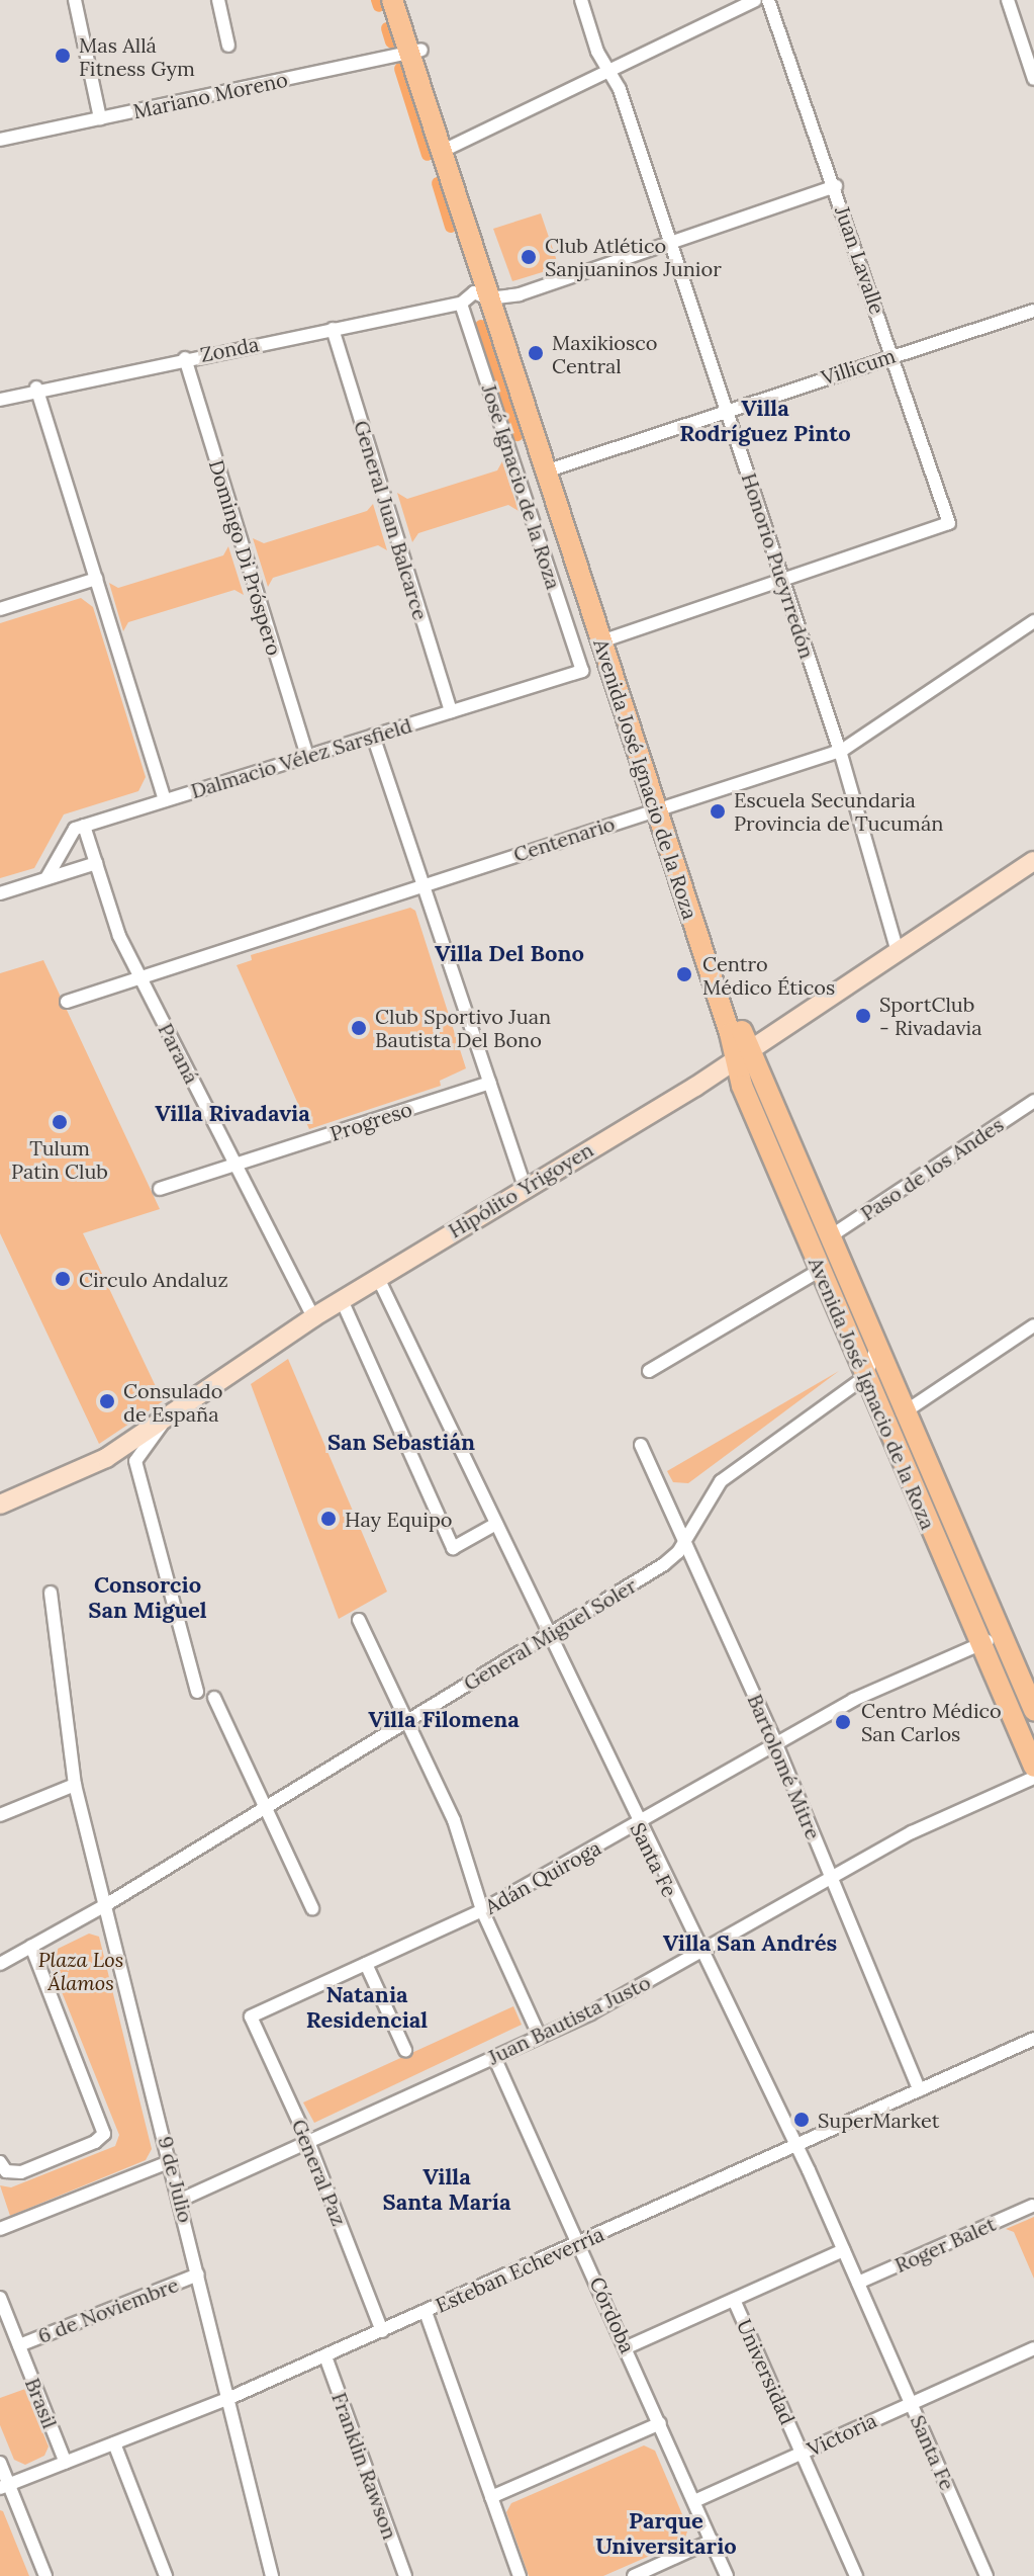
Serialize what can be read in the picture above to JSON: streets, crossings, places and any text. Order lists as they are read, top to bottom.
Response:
{
  "streets": {
    "main road": ["Avenida José Ignacio de la Roza", "Hipólito Yrigoyen"],
    "street": [
      "Mariano Moreno",
      "Juan Lavalle",
      "Zonda",
      "Villicum",
      "José Ignacio de la Roza",
      "General Juan Balcarce",
      "Domingo Di Próspero",
      "Honorio Pueyrredón",
      "Dalmacio Vélez Sarsfield",
      "Centenario",
      "Paraná",
      "Progreso",
      "Paso de los Andes",
      "General Miguel Soler",
      "Bartolomé Mitre",
      "Santa Fe",
      "Adán Quiroga",
      "Juan Bautista Justo",
      "General Paz",
      "9 de Julio",
      "Roger Balet",
      "Esteban Echeverría",
      "6 de Noviembre",
      "Córdoba",
      "Universidad",
      "Brasil",
      "Victoria",
      "Franklin Rawson"
    ]
  },
  "crossings": [
    ["Mariano Moreno", "Avenida José Ignacio de la Roza"],
    ["Juan Lavalle", "Zonda"],
    ["Juan Lavalle", "Villicum"],
    ["Juan Lavalle", "Honorio Pueyrredón"],
    ["Zonda", "José Ignacio de la Roza"],
    ["Zonda", "General Juan Balcarce"],
    ["Zonda", "Domingo Di Próspero"],
    ["Zonda", "Honorio Pueyrredón"],
    ["Zonda", "Avenida José Ignacio de la Roza"],
    ["Villicum", "Honorio Pueyrredón"],
    ["Villicum", "Avenida José Ignacio de la Roza"],
    ["José Ignacio de la Roza", "Dalmacio Vélez Sarsfield"],
    ["General Juan Balcarce", "Dalmacio Vélez Sarsfield"],
    ["Domingo Di Próspero", "Dalmacio Vélez Sarsfield"],
    ["Honorio Pueyrredón", "Centenario"],
    ["Honorio Pueyrredón", "Hipólito Yrigoyen"],
    ["Dalmacio Vélez Sarsfield", "Paraná"],
    ["Avenida José Ignacio de la Roza", "Centenario"],
    ["Avenida José Ignacio de la Roza", "Paso de los Andes"],
    ["Avenida José Ignacio de la Roza", "Hipólito Yrigoyen"],
    ["Avenida José Ignacio de la Roza", "General Miguel Soler"],
    ["Avenida José Ignacio de la Roza", "Adán Quiroga"],
    ["Centenario", "Paraná"],
    ["Paraná", "Progreso"],
    ["Paraná", "Hipólito Yrigoyen"],
    ["Hipólito Yrigoyen", "Santa Fe"],
    ["General Miguel Soler", "Bartolomé Mitre"],
    ["General Miguel Soler", "Santa Fe"],
    ["General Miguel Soler", "9 de Julio"],
    ["Bartolomé Mitre", "Adán Quiroga"],
    ["Bartolomé Mitre", "Juan Bautista Justo"],
    ["Bartolomé Mitre", "Esteban Echeverría"],
    ["Santa Fe", "Adán Quiroga"],
    ["Santa Fe", "Juan Bautista Justo"],
    ["Santa Fe", "Roger Balet"],
    ["Santa Fe", "Esteban Echeverría"],
    ["Santa Fe", "Victoria"],
    ["Adán Quiroga", "General Paz"],
    ["Juan Bautista Justo", "General Paz"],
    ["Juan Bautista Justo", "9 de Julio"],
    ["Juan Bautista Justo", "Córdoba"],
    ["General Paz", "Esteban Echeverría"],
    ["9 de Julio", "Esteban Echeverría"],
    ["9 de Julio", "6 de Noviembre"],
    ["Esteban Echeverría", "Córdoba"],
    ["Esteban Echeverría", "Brasil"],
    ["Esteban Echeverría", "Franklin Rawson"],
    ["6 de Noviembre", "Brasil"],
    ["Córdoba", "Victoria"],
    ["Universidad", "Victoria"]
  ],
  "districts": [
    "Villa Rodríguez Pinto",
    "Villa Del Bono",
    "Villa Rivadavia",
    "San Sebastián",
    "Consorcio San Miguel",
    "Villa Filomena",
    "Villa San Andrés",
    "Natania Residencial",
    "Villa Santa María",
    "Parque Universitario"
  ],
  "parks": ["Plaza Los Álamos"],
  "places": [
    "Mas Allá Fitness Gym",
    "Club Atlético Sanjuaninos Junior",
    "Maxikiosco Central",
    "Escuela Secundaria Provincia de Tucumán",
    "Centro Médico Éticos",
    "SportClub - Rivadavia",
    "Club Sportivo Juan Bautista Del Bono",
    "Tulum Patìn Club",
    "Circulo Andaluz",
    "Consulado de España",
    "Hay Equipo",
    "Centro Médico San Carlos",
    "SuperMarket"
  ]
}
